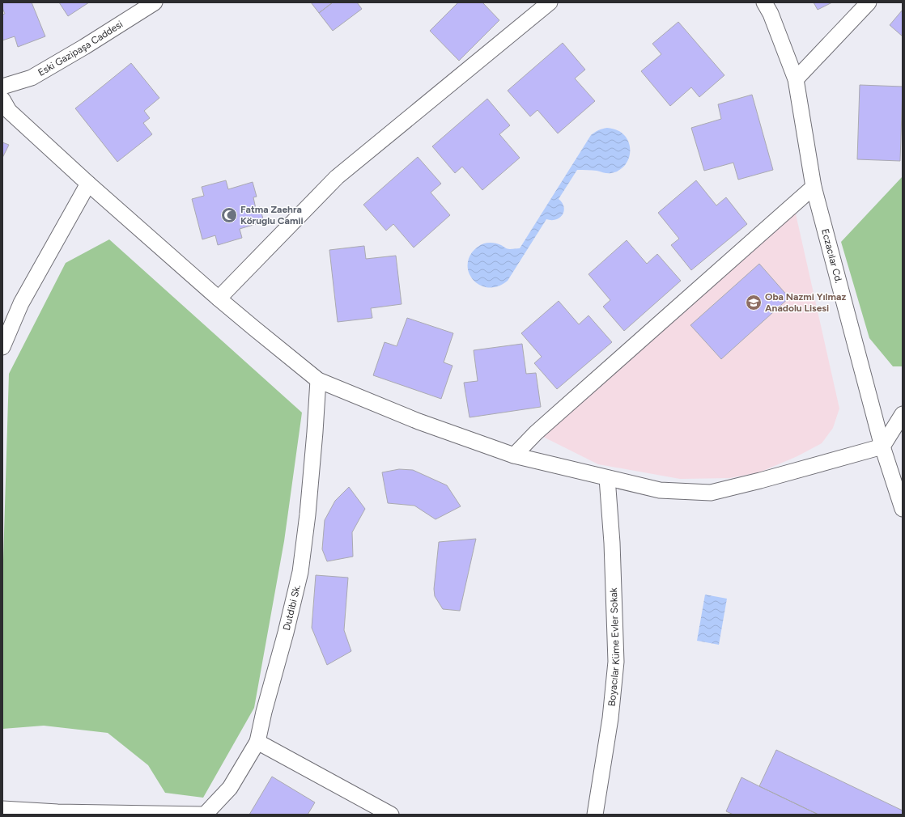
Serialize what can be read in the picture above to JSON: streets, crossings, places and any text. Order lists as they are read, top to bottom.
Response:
{
  "streets": {
    "street": [
      "Eski Gazipaşa Caddesi",
      "Eczacılar Cd.",
      "Dutdibi Sk.",
      "Boyacılar Küme Evler Sokak"
    ]
  },
  "places": {
    "mosque": ["Fatma Zaehra Köruglu Camii"],
    "school or university": ["Oba Nazmi Yılmaz Anadolu Lisesi"]
  }
}
